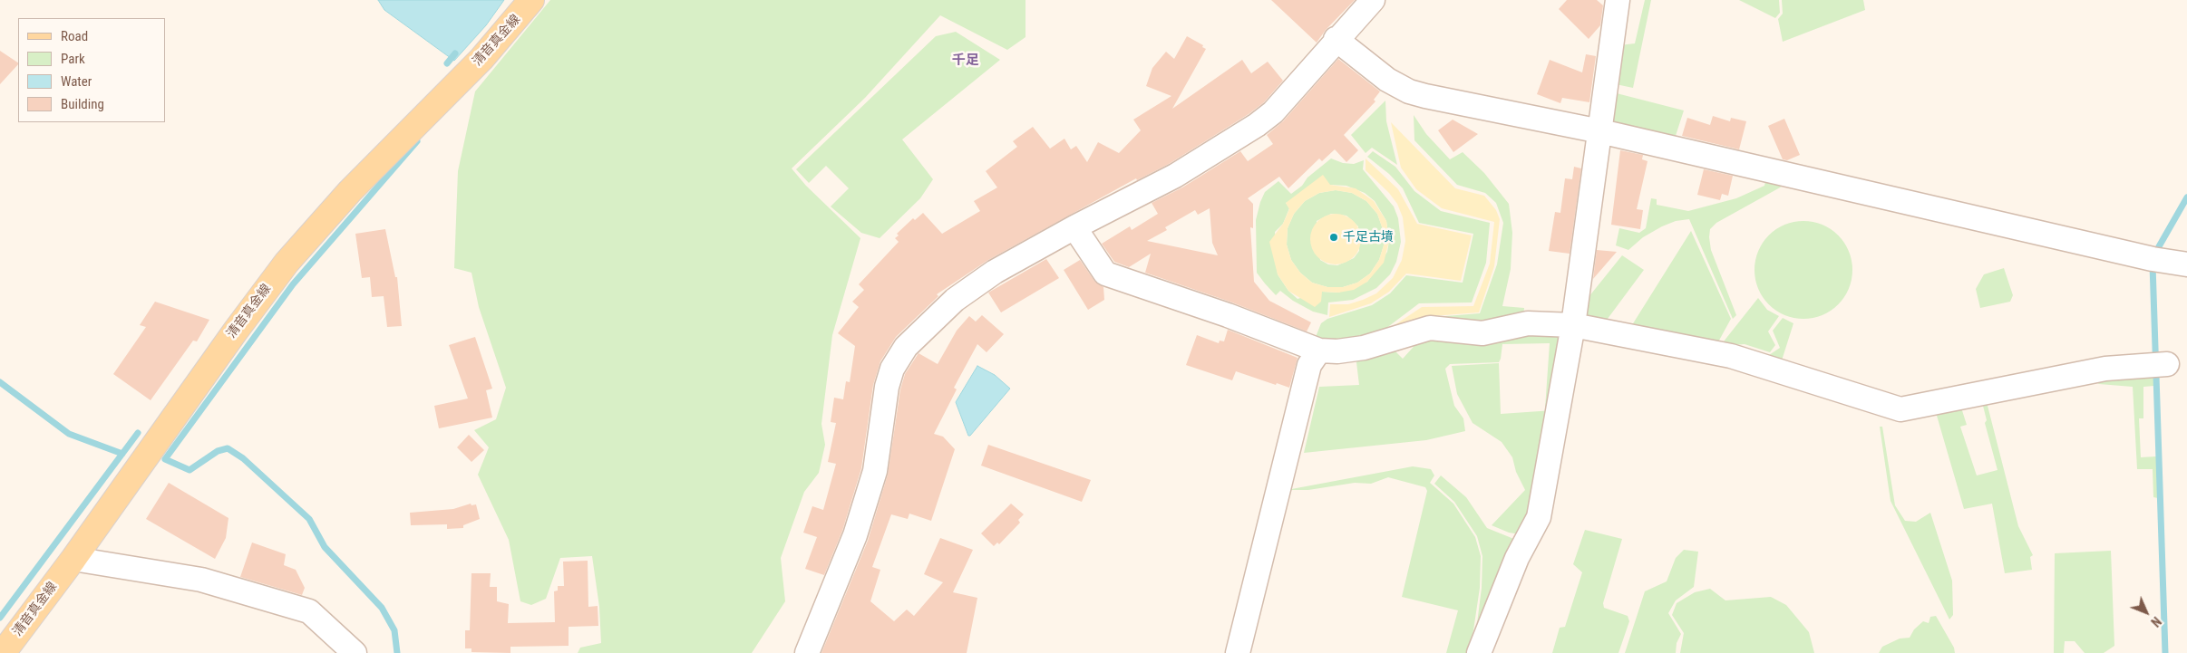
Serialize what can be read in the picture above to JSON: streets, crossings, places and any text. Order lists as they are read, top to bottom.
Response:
{
  "streets": {
    "main road": ["清音真金線"]
  },
  "districts": ["千足"],
  "places": ["千足古墳"],
  "legend": [
    "Road",
    "Park",
    "Water",
    "Building"
  ],
  "north": "bottom right"
}
